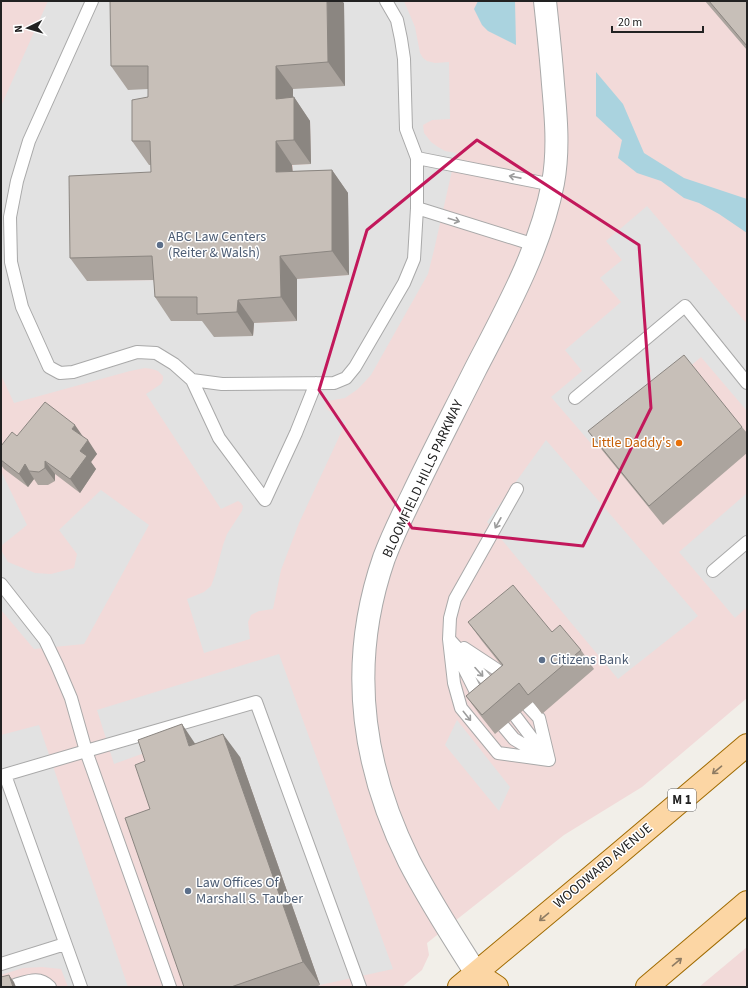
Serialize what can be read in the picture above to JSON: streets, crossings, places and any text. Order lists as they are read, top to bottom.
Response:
{
  "streets": {
    "main road": ["M 1", "WOODWARD AVENUE"],
    "street": ["BLOOMFIELD HILLS PARKWAY"]
  },
  "crossings": [
    ["BLOOMFIELD HILLS PARKWAY", "WOODWARD AVENUE"]
  ],
  "places": [
    "ABC Law Centers (Reiter & Walsh)",
    "Little Daddy's",
    "Citizens Bank",
    "Law Offices Of Marshall S. Tauber"
  ],
  "scale_bar": "20 m",
  "north": "left"
}
